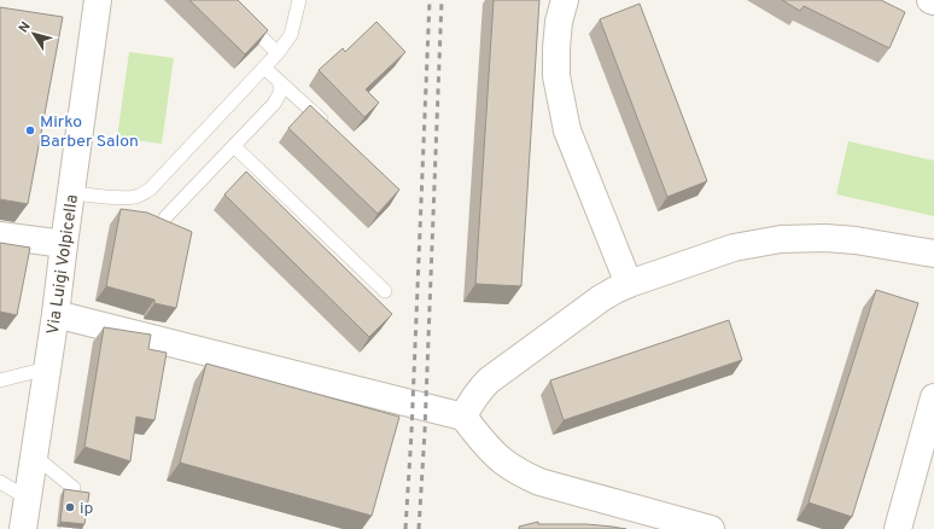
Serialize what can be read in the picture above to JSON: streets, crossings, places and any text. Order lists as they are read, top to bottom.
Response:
{
  "streets": {
    "street": ["Via Luigi Volpicella"]
  },
  "places": ["Mirko Barber Salon", "ip"],
  "north": "top left"
}
